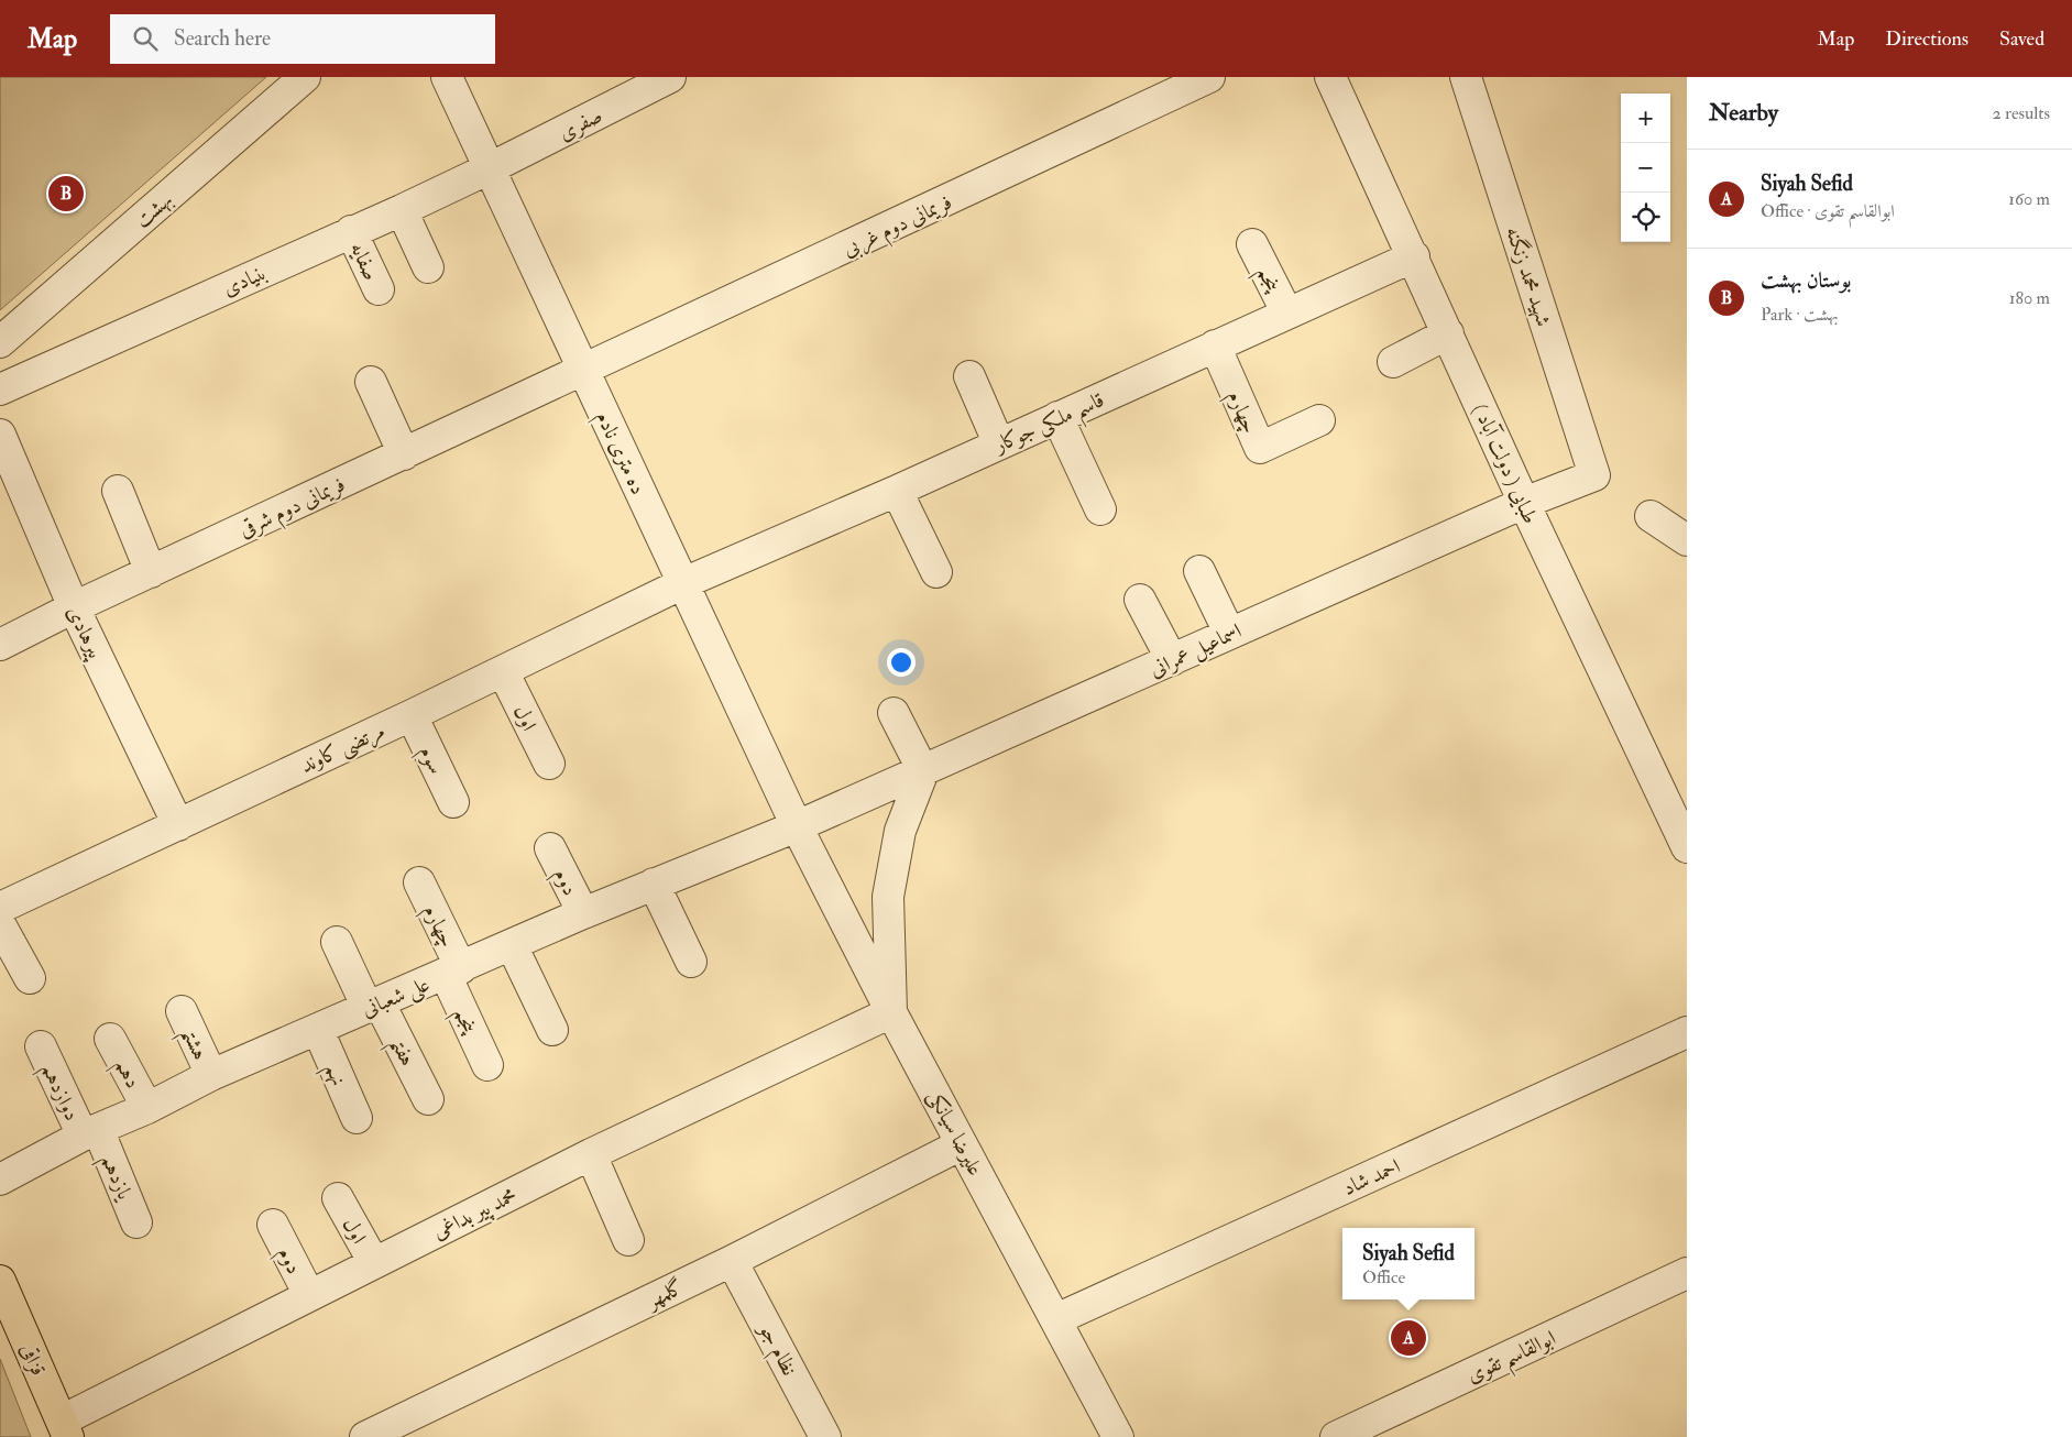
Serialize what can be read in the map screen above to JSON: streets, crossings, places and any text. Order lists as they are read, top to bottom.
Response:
{
  "streets": {
    "main road": ["قزاقی"],
    "street": [
      "صفری",
      "بهشت",
      "فریمانی دوم غربی",
      "صفایه",
      "شهید محمد زنگنه",
      "پنجم",
      "بنیادی",
      "چهارم",
      "قاسم ملکی جوکار",
      "ده متری نادم",
      "طبایی ( دولت آباد )",
      "فریمانی دوم شرقی",
      "پیرهادی",
      "اسماعیل عمرانی",
      "اول",
      "مرتضی کاوند",
      "سوم",
      "دوم",
      "علی شعبانی",
      "هشتم",
      "هفتم",
      "دهم",
      "نهم",
      "دوازدهم",
      "علیرضا سیانکی",
      "یازدهم",
      "احمد شاد",
      "محمد پیر بداغی",
      "گلمهر",
      "نظام جو",
      "ابوالقاسم تقوی"
    ]
  },
  "crossings": [
    ["صفری", "بنیادی"],
    ["صفری", "ده متری نادم"],
    ["فریمانی دوم غربی", "ده متری نادم"],
    ["فریمانی دوم غربی", "فریمانی دوم شرقی"],
    ["صفایه", "بنیادی"],
    ["شهید محمد زنگنه", "اسماعیل عمرانی"],
    ["پنجم", "چهارم"],
    ["پنجم", "قاسم ملکی جوکار"],
    ["پنجم", "علی شعبانی"],
    ["بنیادی", "ده متری نادم"],
    ["چهارم", "قاسم ملکی جوکار"],
    ["چهارم", "علی شعبانی"],
    ["قاسم ملکی جوکار", "ده متری نادم"],
    ["قاسم ملکی جوکار", "طبایی ( دولت آباد )"],
    ["قاسم ملکی جوکار", "مرتضی کاوند"],
    ["ده متری نادم", "فریمانی دوم شرقی"],
    ["ده متری نادم", "اسماعیل عمرانی"],
    ["ده متری نادم", "مرتضی کاوند"],
    ["ده متری نادم", "علی شعبانی"],
    ["ده متری نادم", "علیرضا سیانکی"],
    ["طبایی ( دولت آباد )", "اسماعیل عمرانی"],
    ["فریمانی دوم شرقی", "پیرهادی"],
    ["پیرهادی", "مرتضی کاوند"],
    ["اسماعیل عمرانی", "علی شعبانی"],
    ["اسماعیل عمرانی", "علیرضا سیانکی"],
    ["اول", "مرتضی کاوند"],
    ["اول", "محمد پیر بداغی"],
    ["مرتضی کاوند", "سوم"],
    ["دوم", "علی شعبانی"],
    ["دوم", "محمد پیر بداغی"],
    ["علی شعبانی", "هشتم"],
    ["علی شعبانی", "هفتم"],
    ["علی شعبانی", "دهم"],
    ["علی شعبانی", "نهم"],
    ["علی شعبانی", "دوازدهم"],
    ["علی شعبانی", "علیرضا سیانکی"],
    ["علی شعبانی", "یازدهم"],
    ["دوازدهم", "یازدهم"],
    ["علیرضا سیانکی", "احمد شاد"],
    ["علیرضا سیانکی", "محمد پیر بداغی"],
    ["علیرضا سیانکی", "گلمهر"],
    ["محمد پیر بداغی", "قزاقی"],
    ["گلمهر", "نظام جو"]
  ],
  "page": {
    "header": "Map",
    "search": "Search here",
    "nav": ["Map", "Directions", "Saved"],
    "heading": ["Nearby", "2 results"],
    "map_buttons": ["+", "−"],
    "list": [
      {
        "mark": "A",
        "name": "Siyah Sefid",
        "note": "Office · ابوالقاسم تقوی",
        "value": "160 m"
      },
      {
        "mark": "B",
        "name": "بوستان بهشت",
        "note": "Park · بهشت",
        "value": "180 m"
      }
    ],
    "pins": ["B", "A"],
    "popup": ["Siyah Sefid", "Office"]
  }
}
